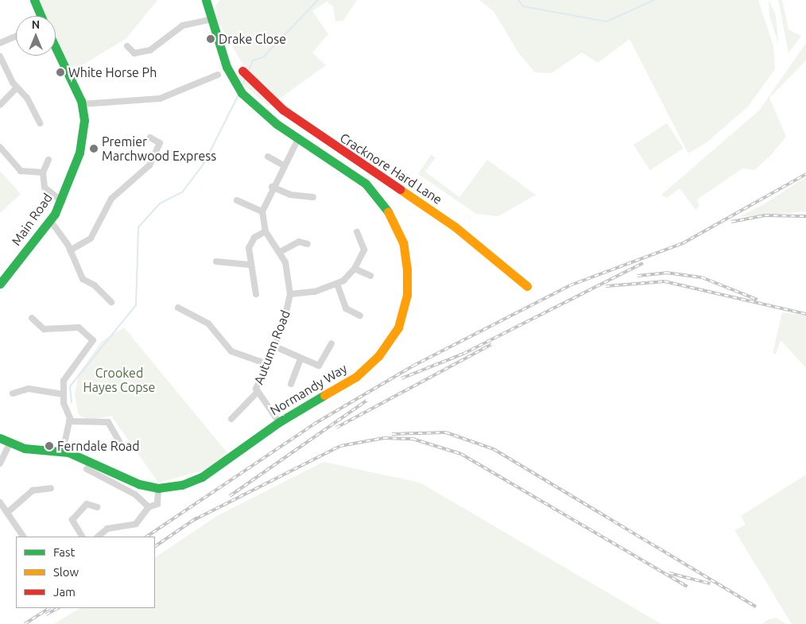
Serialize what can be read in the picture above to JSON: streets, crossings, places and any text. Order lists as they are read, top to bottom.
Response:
{
  "streets": {
    "street": [
      "Cracknore Hard Lane",
      "Main Road",
      "Autumn Road",
      "Normandy Way"
    ]
  },
  "crossings": [
    ["Autumn Road", "Normandy Way"]
  ],
  "parks": ["Crooked Hayes Copse"],
  "places": [
    "Drake Close",
    "White Horse Ph",
    "Premier Marchwood Express",
    "Ferndale Road"
  ],
  "legend": ["Fast", "Slow", "Jam"],
  "north": "top"
}
